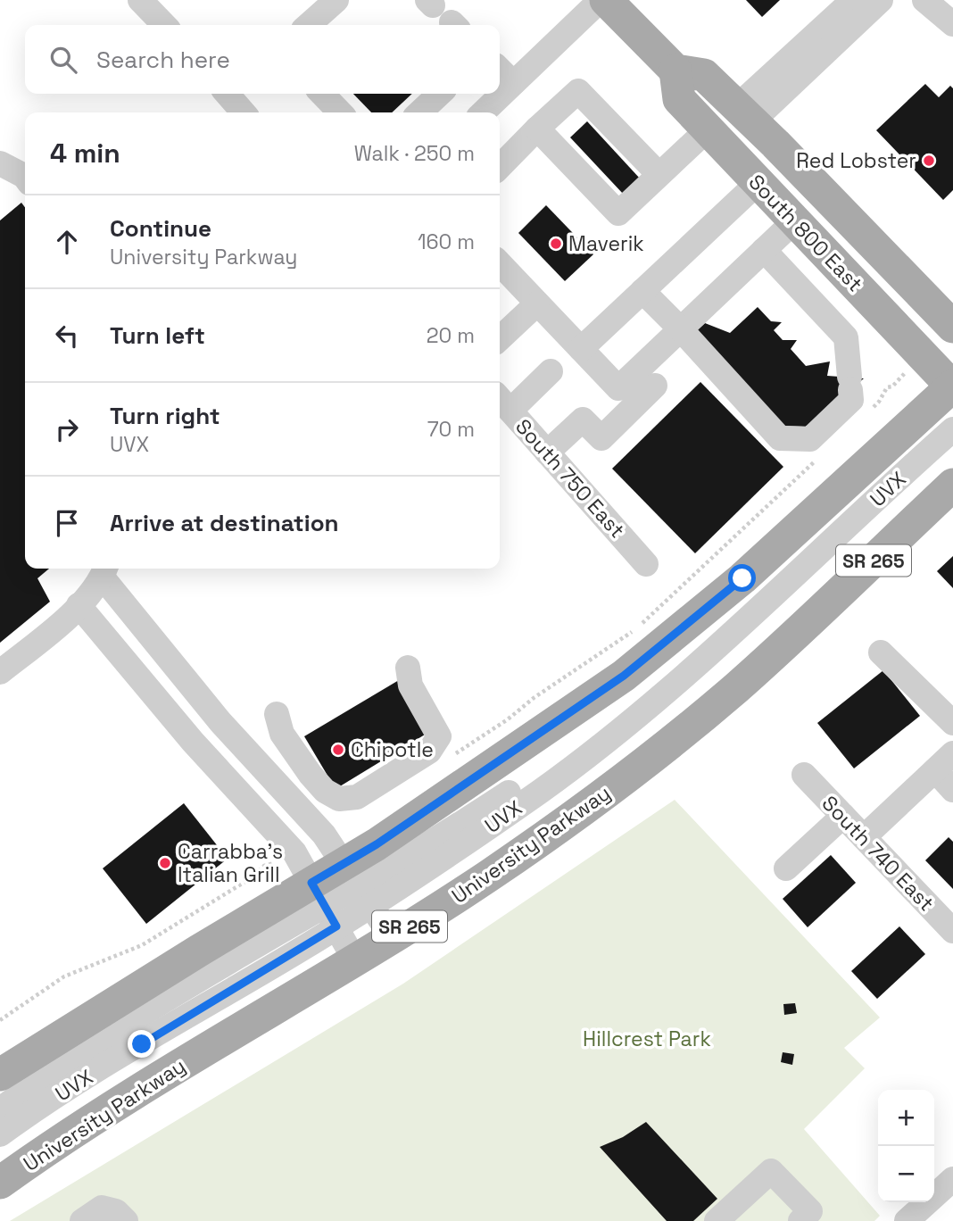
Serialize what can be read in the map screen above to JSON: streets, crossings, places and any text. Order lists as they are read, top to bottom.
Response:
{
  "streets": {
    "main road": ["South 800 East", "SR 265", "University Parkway"],
    "street": ["South 750 East", "UVX", "South 740 East"]
  },
  "parks": ["Hillcrest Park"],
  "places": [
    "Red Lobster",
    "Maverik",
    "Chipotle",
    "Carrabba's Italian Grill"
  ],
  "page": {
    "search": "Search here",
    "heading": ["4 min", "Walk · 250 m"],
    "list": [
      ["Continue", "University Parkway", "160 m"],
      ["Turn left", "20 m"],
      ["Turn right", "UVX", "70 m"],
      "Arrive at destination"
    ],
    "map_buttons": ["+", "−"]
  }
}
